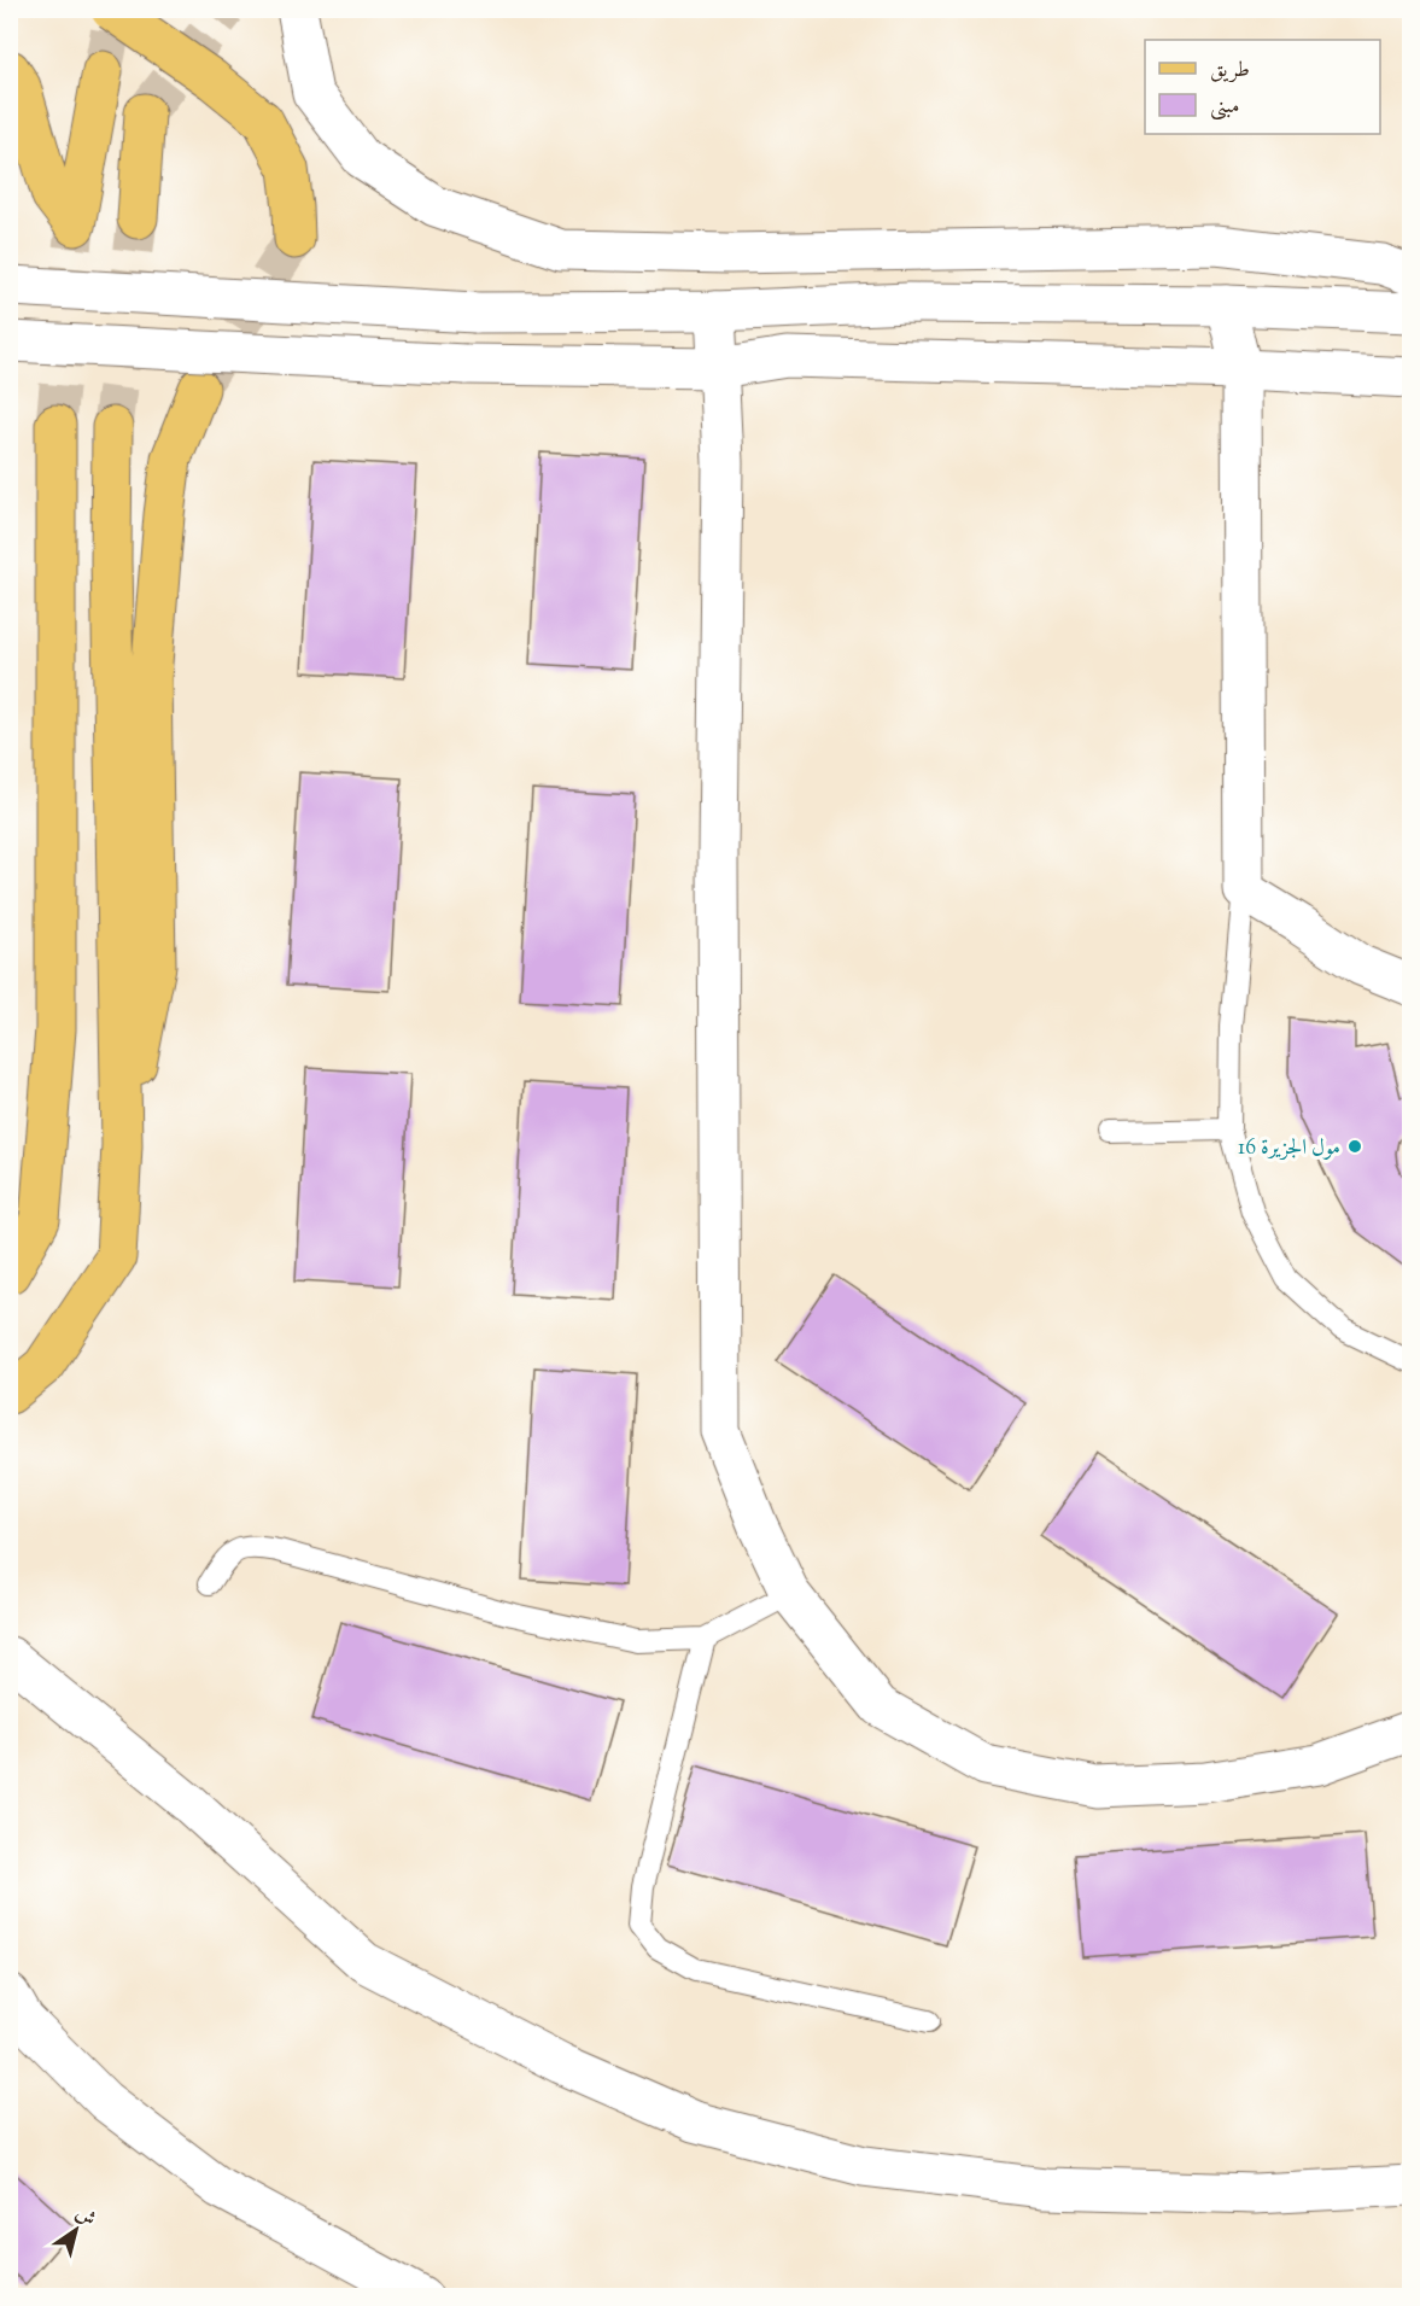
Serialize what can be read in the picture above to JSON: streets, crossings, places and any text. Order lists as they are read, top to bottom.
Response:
{
  "places": ["مول الجزيرة 16"],
  "legend": ["طريق", "مبنى"],
  "north": "top right"
}
